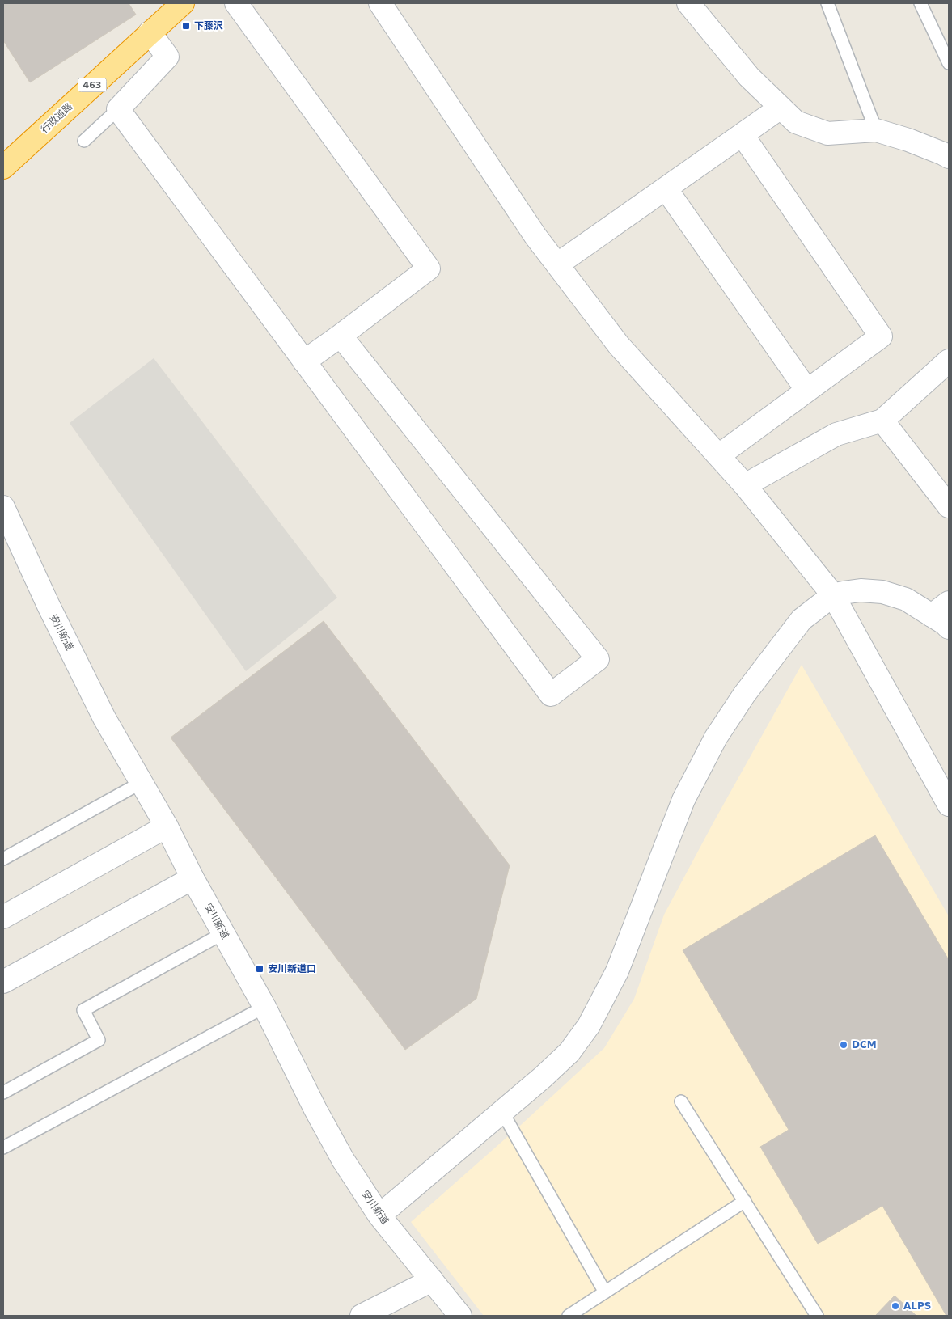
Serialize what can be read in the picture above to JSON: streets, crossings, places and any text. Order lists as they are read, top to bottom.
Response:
{
  "streets": {
    "highway": ["463", "行政道路"],
    "street": ["安川新道"]
  },
  "places": {
    "transit": ["下藤沢", "安川新道口"],
    "other": ["DCM", "ALPS"]
  }
}
